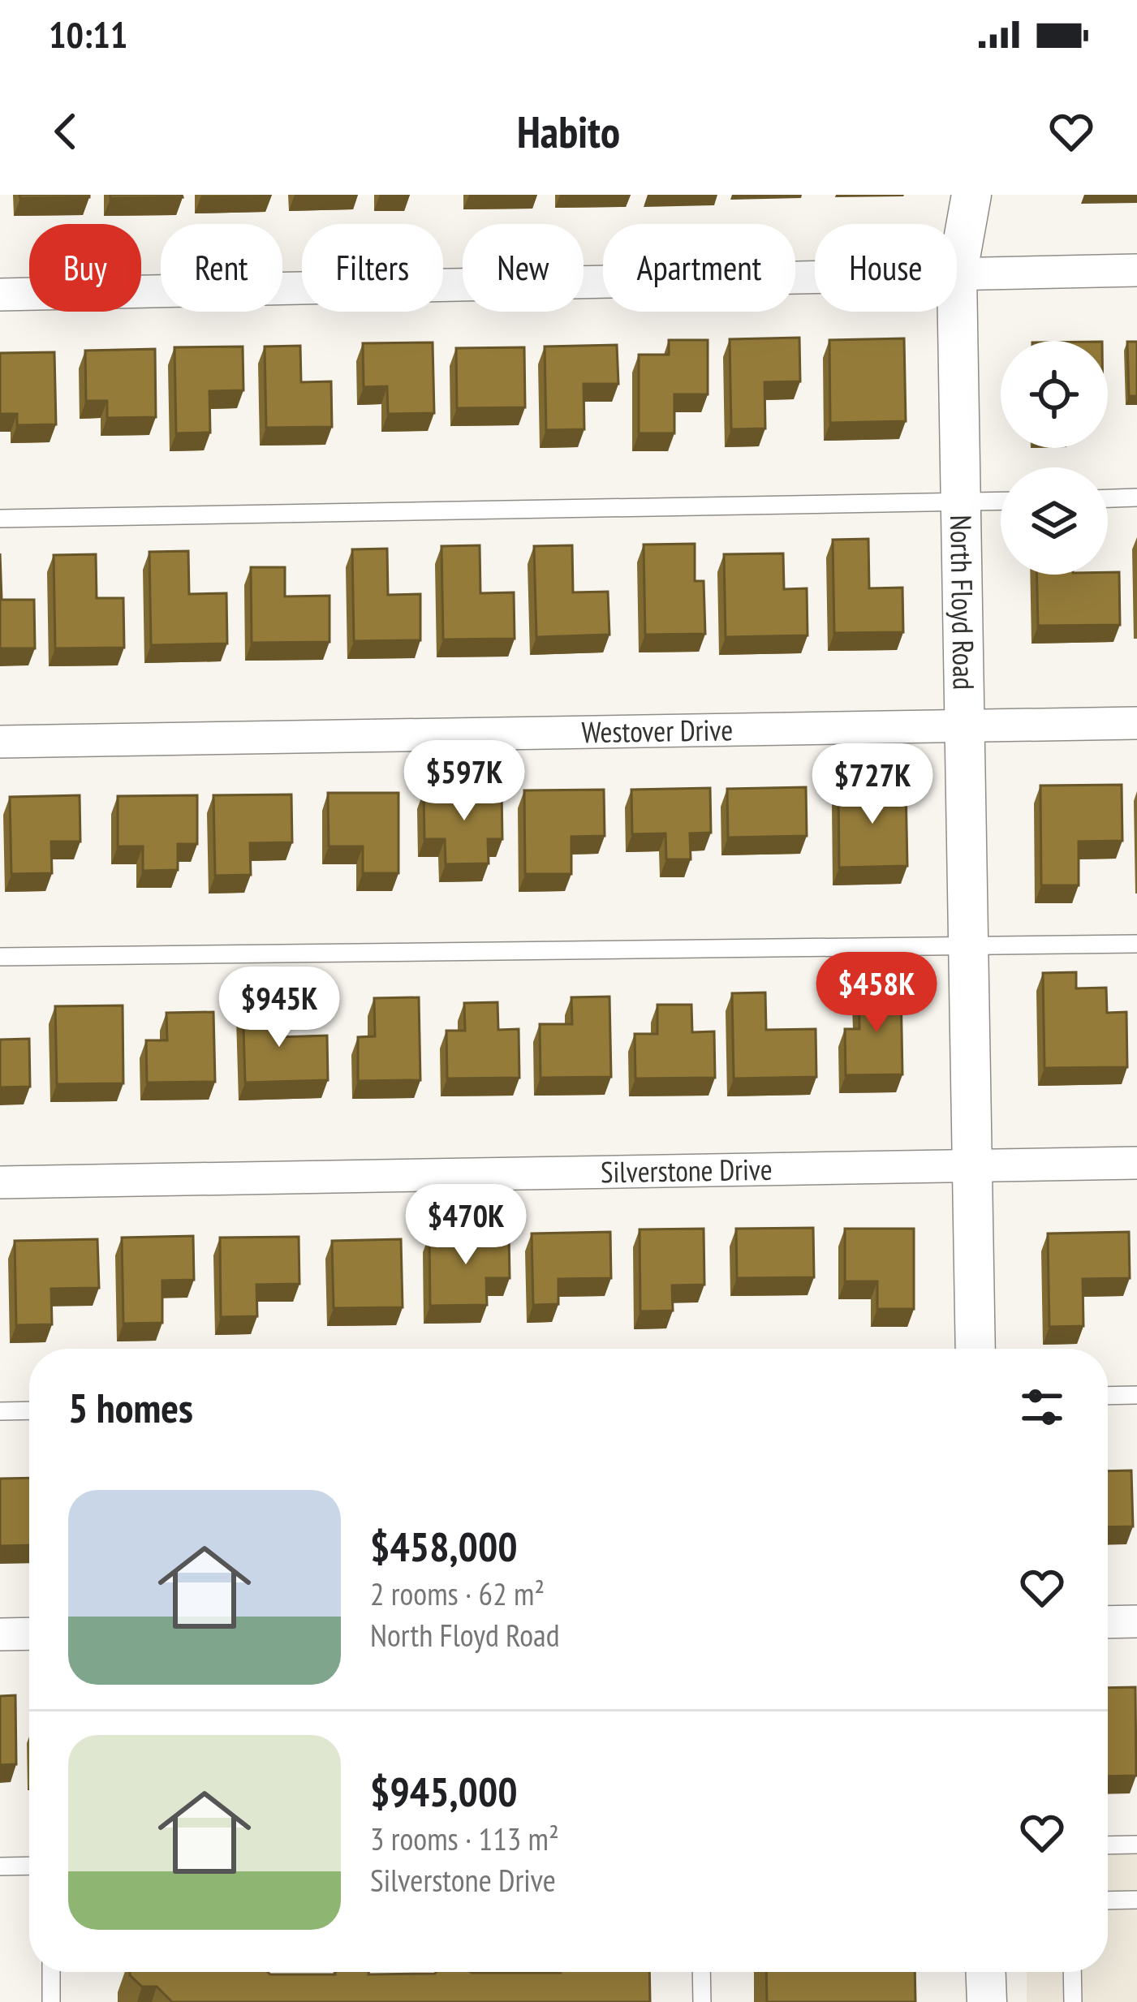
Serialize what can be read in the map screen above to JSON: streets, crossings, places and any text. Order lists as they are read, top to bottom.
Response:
{
  "streets": {
    "street": ["North Floyd Road", "Westover Drive", "Silverstone Drive"]
  },
  "crossings": [
    ["North Floyd Road", "Westover Drive"],
    ["North Floyd Road", "Silverstone Drive"]
  ],
  "page": {
    "status": "10:11",
    "header": "Habito",
    "chip": [
      "Buy",
      "Rent",
      "Filters",
      "New",
      "Apartment",
      "House"
    ],
    "price": [
      "$597K",
      "$727K",
      "$458K",
      "$945K",
      "$470K"
    ],
    "heading": "5 homes",
    "list": [
      {
        "name": "$458,000",
        "note": "2 rooms · 62 m² · North Floyd Road"
      },
      {
        "name": "$945,000",
        "note": "3 rooms · 113 m² · Silverstone Drive"
      }
    ]
  }
}
